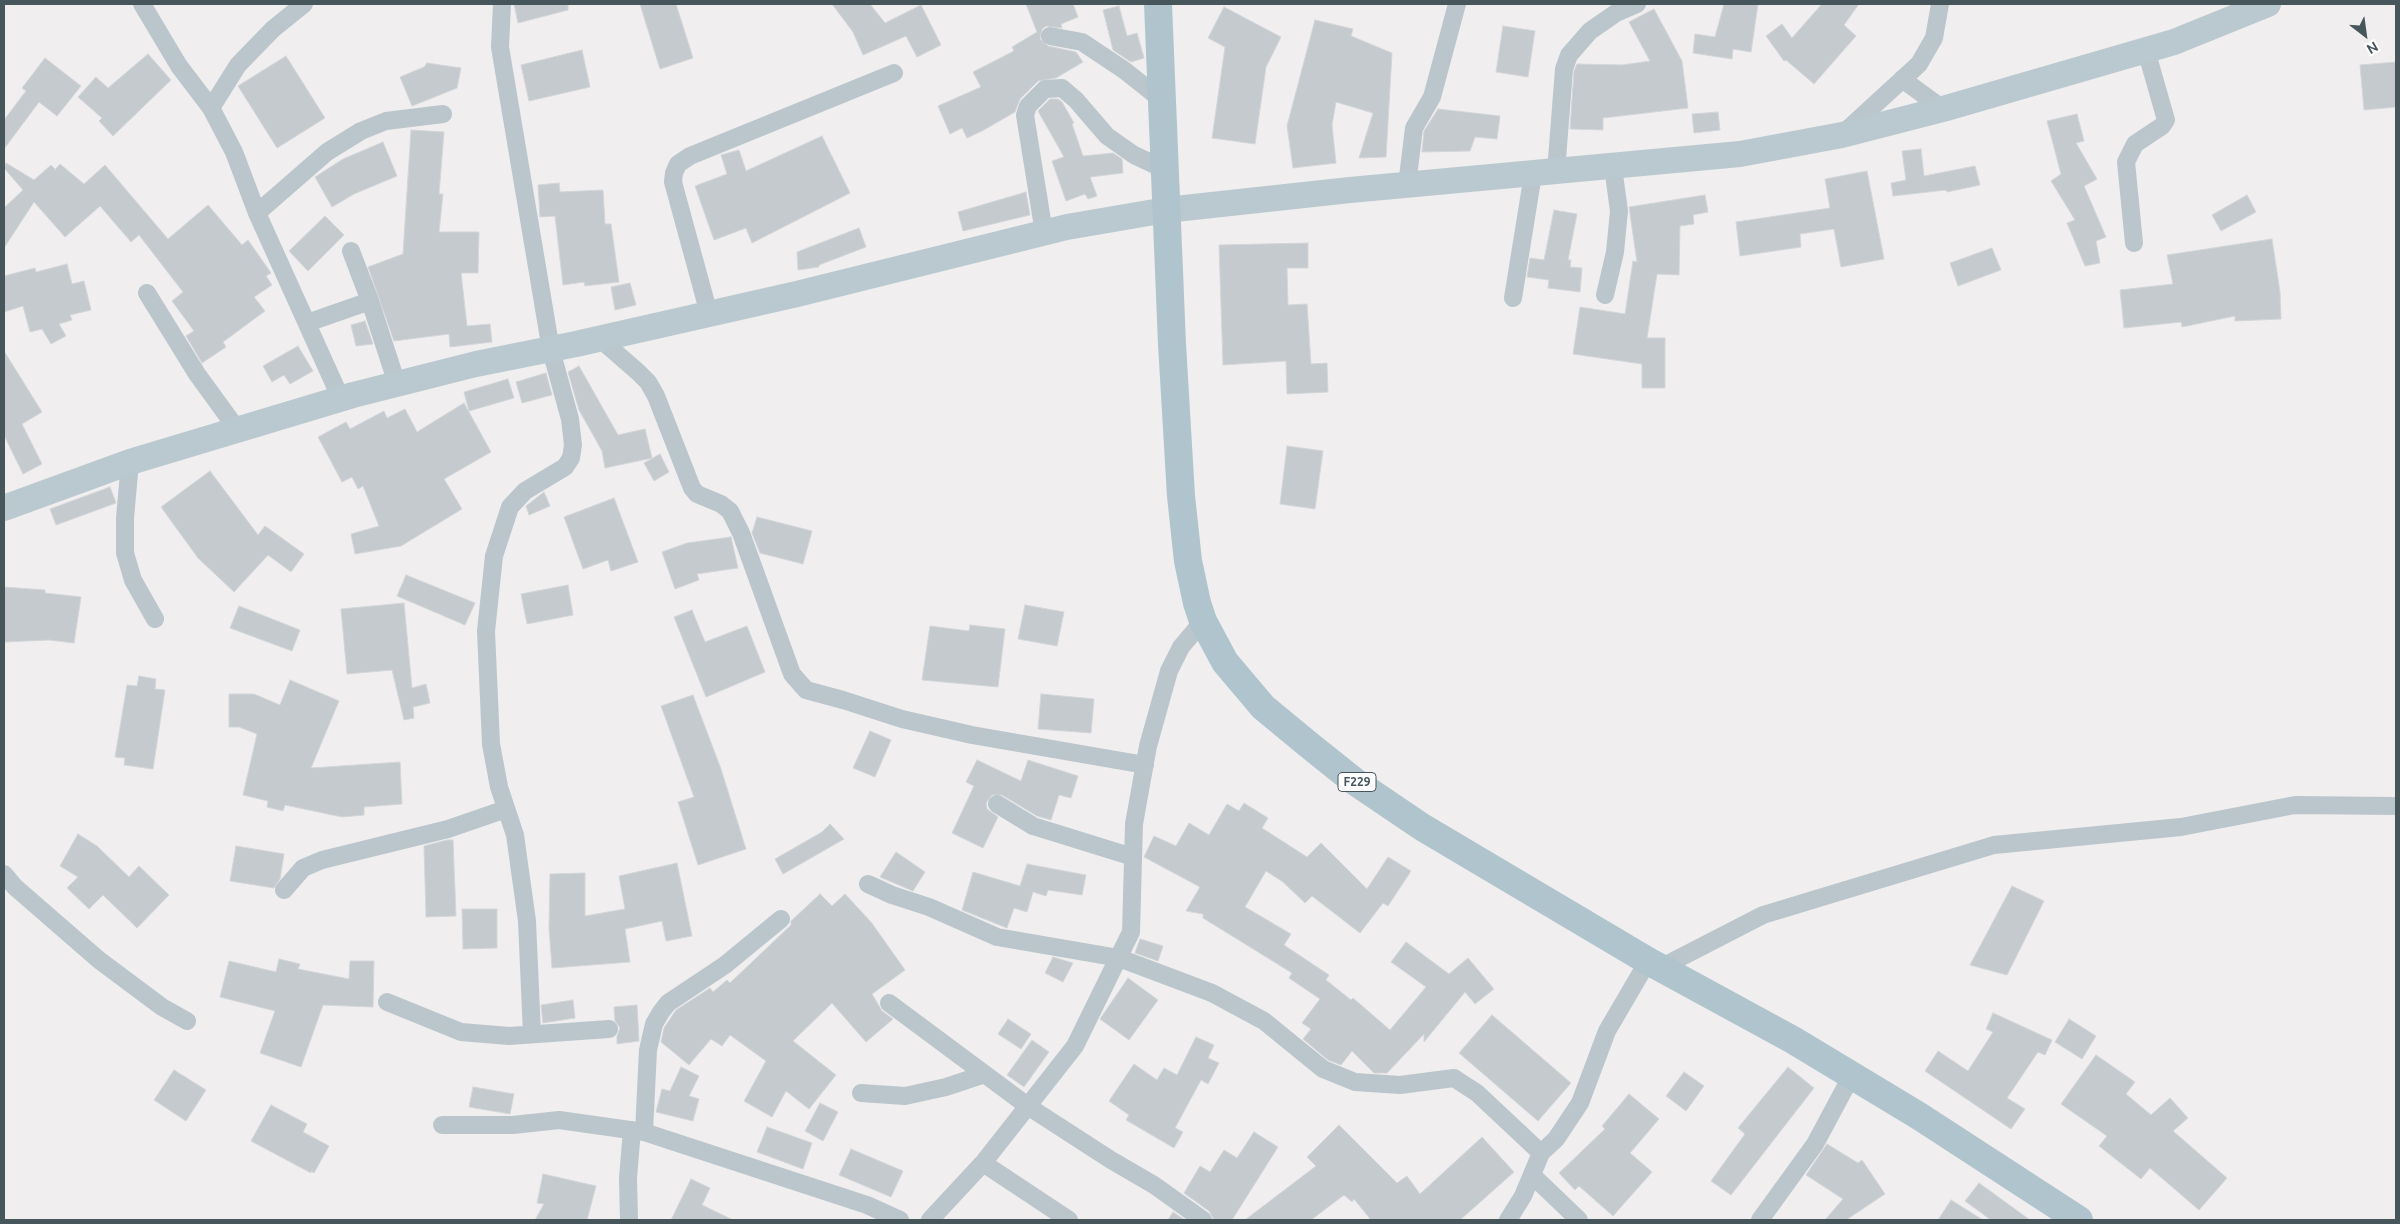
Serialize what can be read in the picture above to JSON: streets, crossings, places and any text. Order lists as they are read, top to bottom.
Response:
{
  "streets": {
    "main road": ["F229"]
  },
  "north": "bottom right"
}
